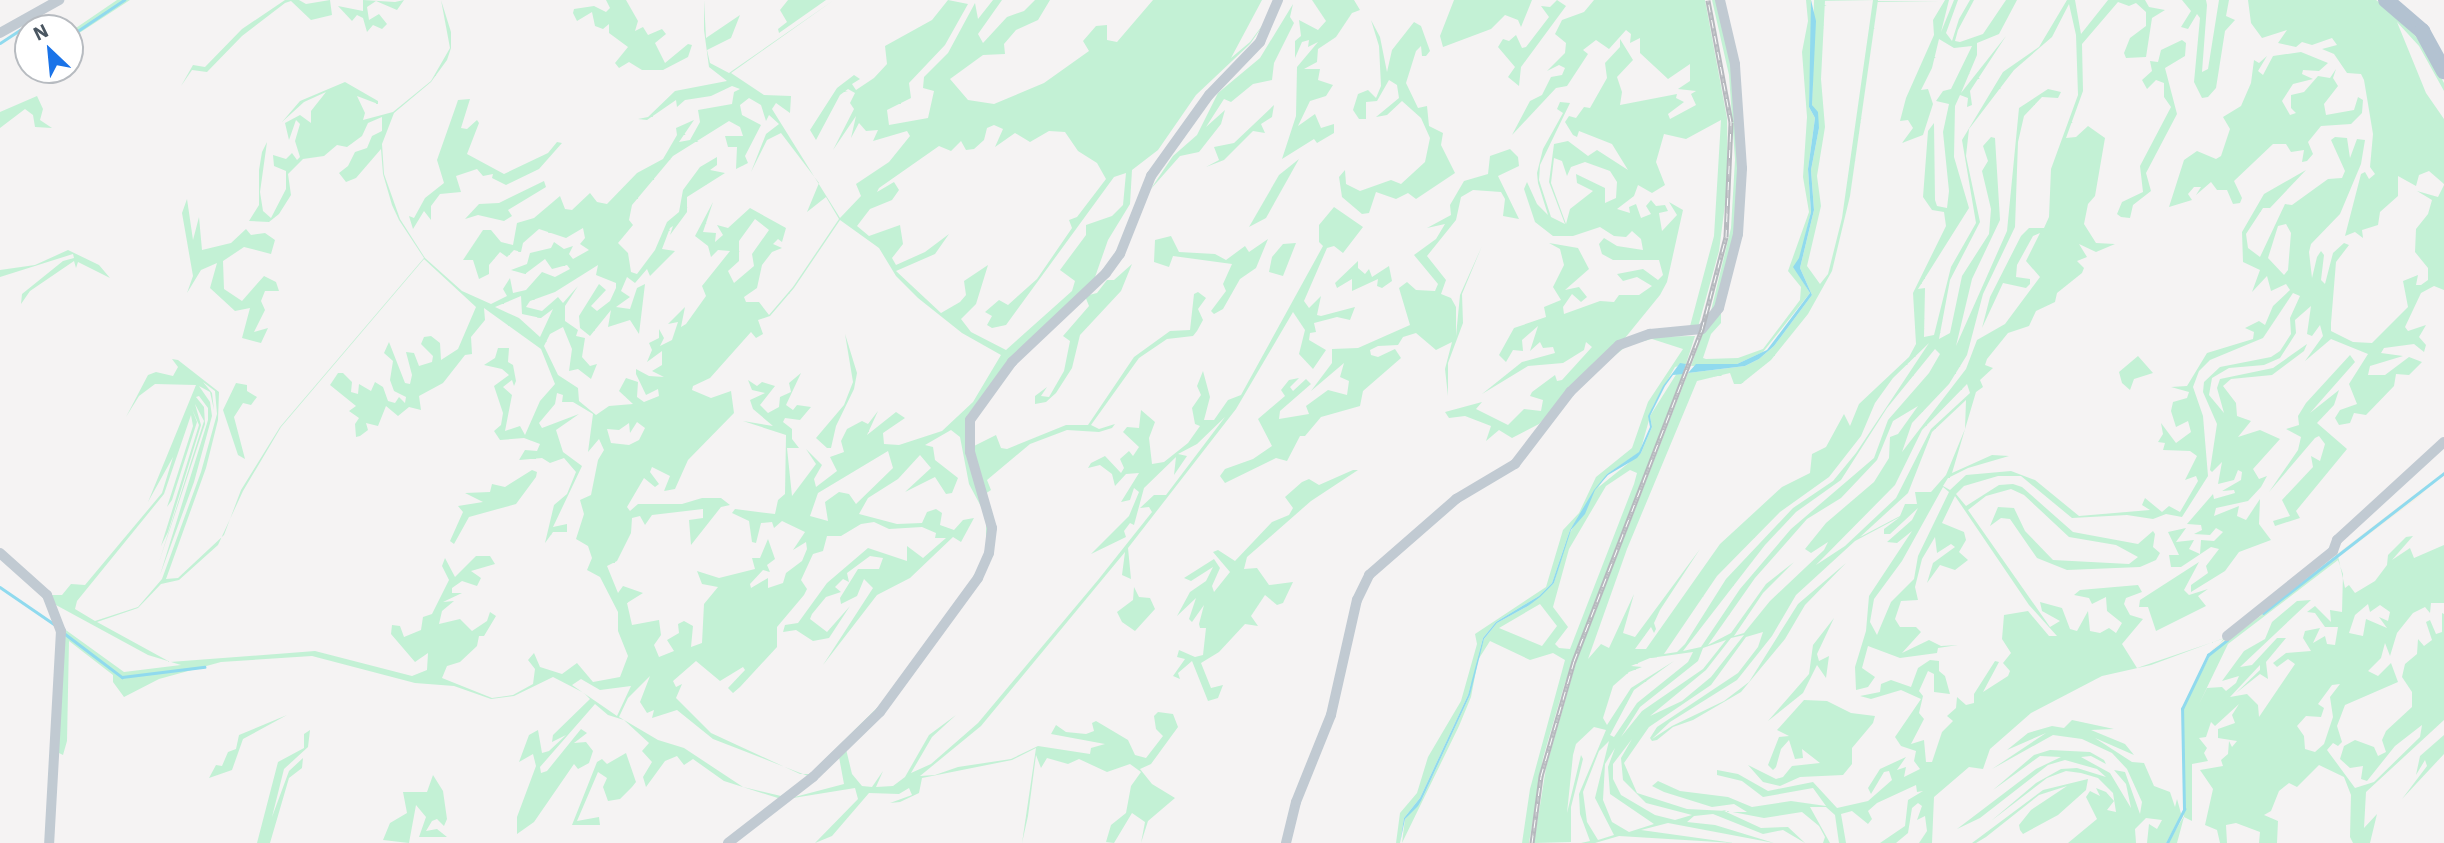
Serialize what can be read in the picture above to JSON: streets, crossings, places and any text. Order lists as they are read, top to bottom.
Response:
{
  "north": "top left"
}
